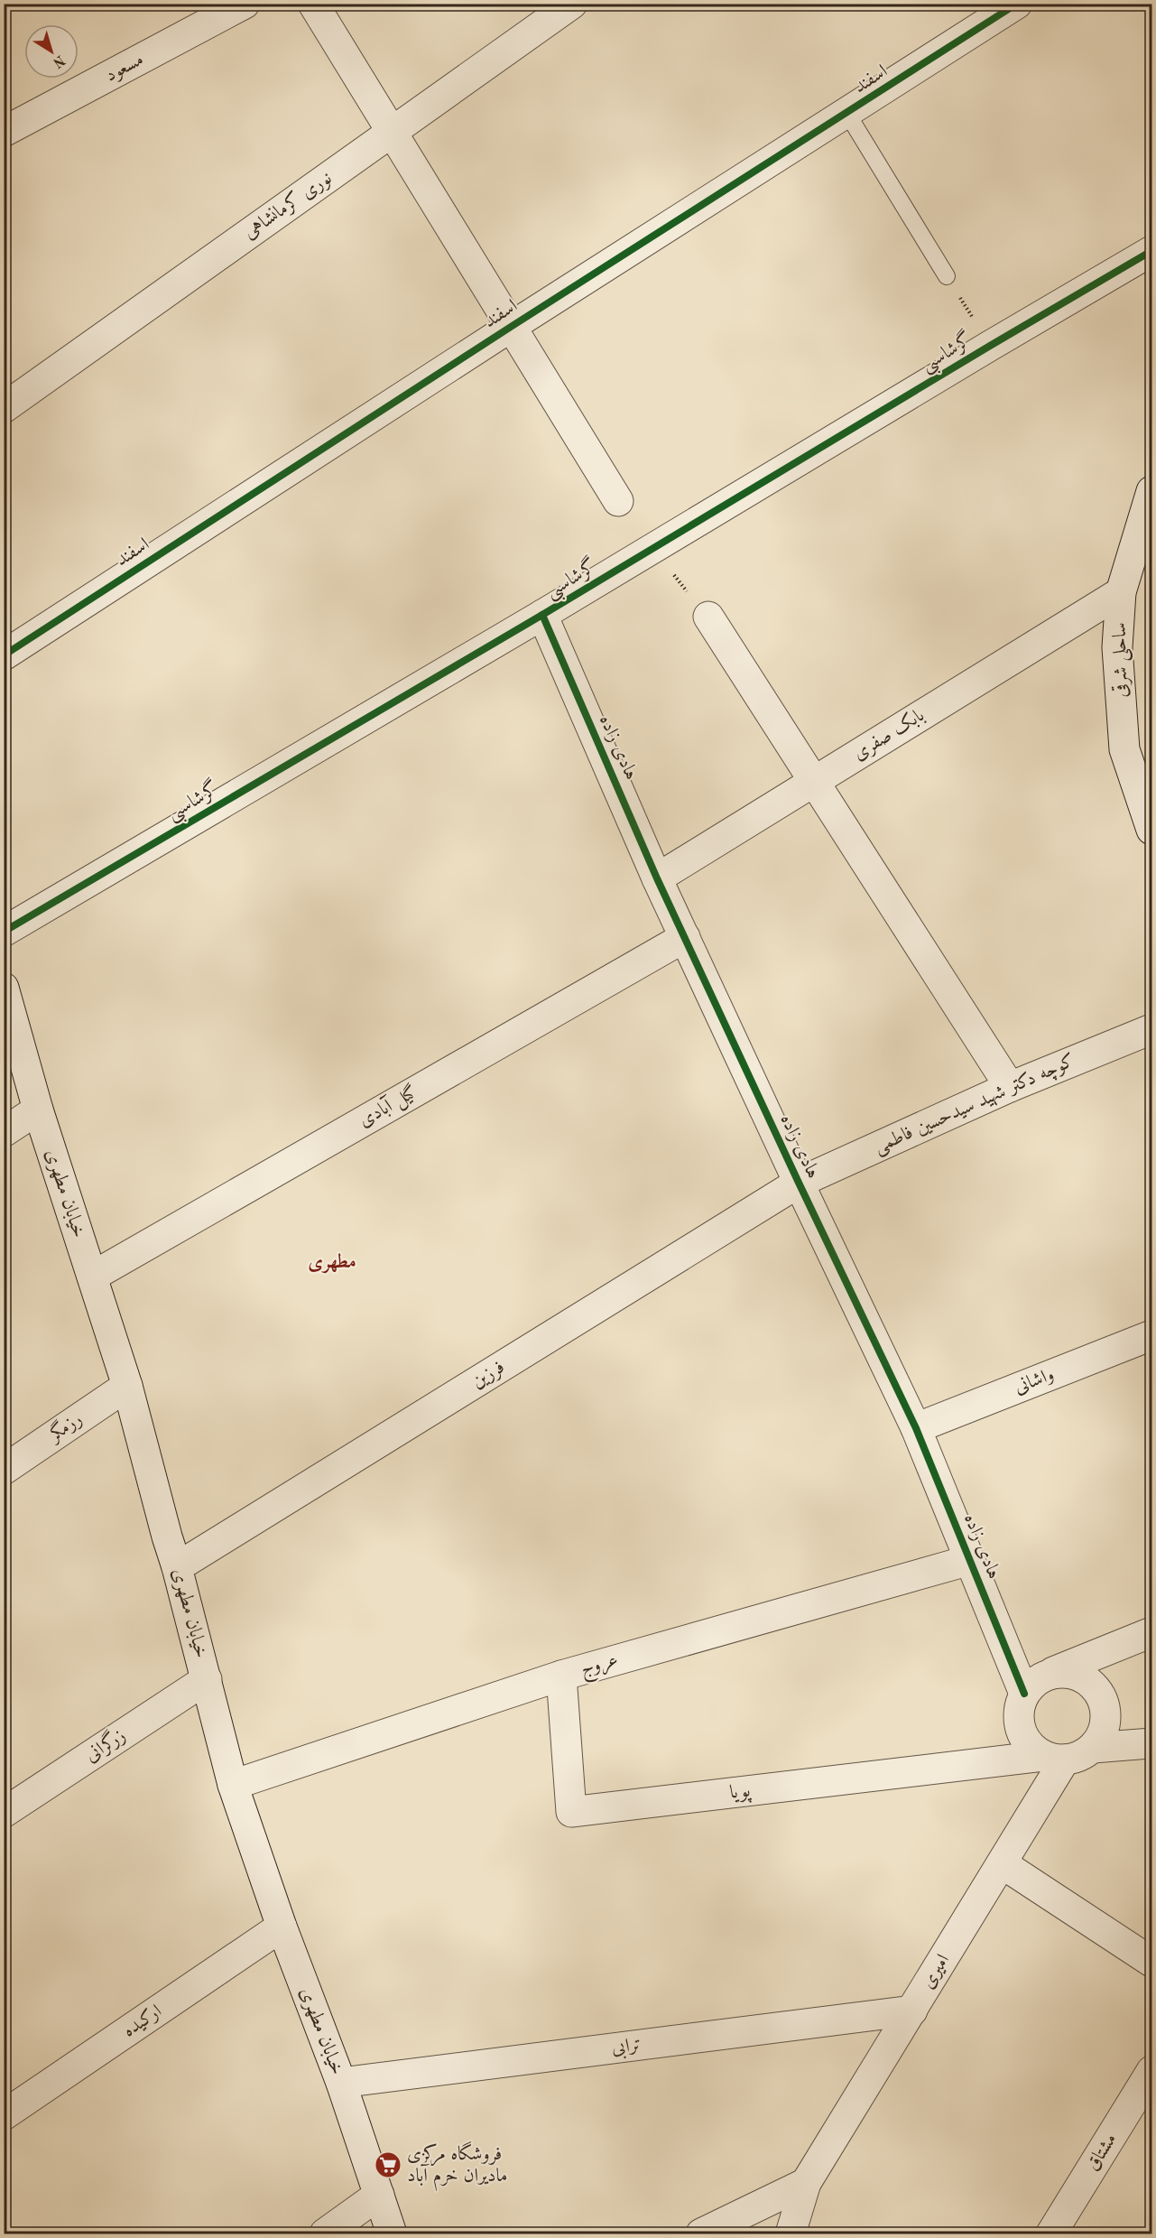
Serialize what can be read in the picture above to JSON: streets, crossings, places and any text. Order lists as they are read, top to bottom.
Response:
{
  "streets": {
    "street": [
      "مسعود",
      "اسفند",
      "نوری کرمانشاهی",
      "گرشاسبی",
      "ساحلی شرقی",
      "بابک صفری",
      "هادی زاده",
      "کوچه دکتر شهید سیدحسین فاطمی",
      "گیل آبادی",
      "خیابان مطهری",
      "فرزین",
      "واشانی",
      "رزمگر",
      "عروج",
      "زرگرانی",
      "پویا",
      "امیری",
      "ارکیده",
      "ترابی",
      "مشتاق"
    ]
  },
  "crossings": [
    ["گرشاسبی", "هادی زاده"],
    ["ساحلی شرقی", "بابک صفری"],
    ["بابک صفری", "هادی زاده"],
    ["هادی زاده", "کوچه دکتر شهید سیدحسین فاطمی"],
    ["هادی زاده", "گیل آبادی"],
    ["هادی زاده", "فرزین"],
    ["هادی زاده", "واشانی"],
    ["هادی زاده", "عروج"],
    ["هادی زاده", "پویا"],
    ["هادی زاده", "امیری"],
    ["کوچه دکتر شهید سیدحسین فاطمی", "فرزین"],
    ["گیل آبادی", "خیابان مطهری"],
    ["خیابان مطهری", "فرزین"],
    ["خیابان مطهری", "رزمگر"],
    ["خیابان مطهری", "عروج"],
    ["خیابان مطهری", "زرگرانی"],
    ["خیابان مطهری", "ارکیده"],
    ["خیابان مطهری", "ترابی"],
    ["عروج", "پویا"],
    ["پویا", "امیری"],
    ["امیری", "ترابی"]
  ],
  "districts": ["مطهری"],
  "places": {
    "supermarket": ["فروشگاه مرکزی مادیران خرم آباد"]
  },
  "north": "bottom right"
}
